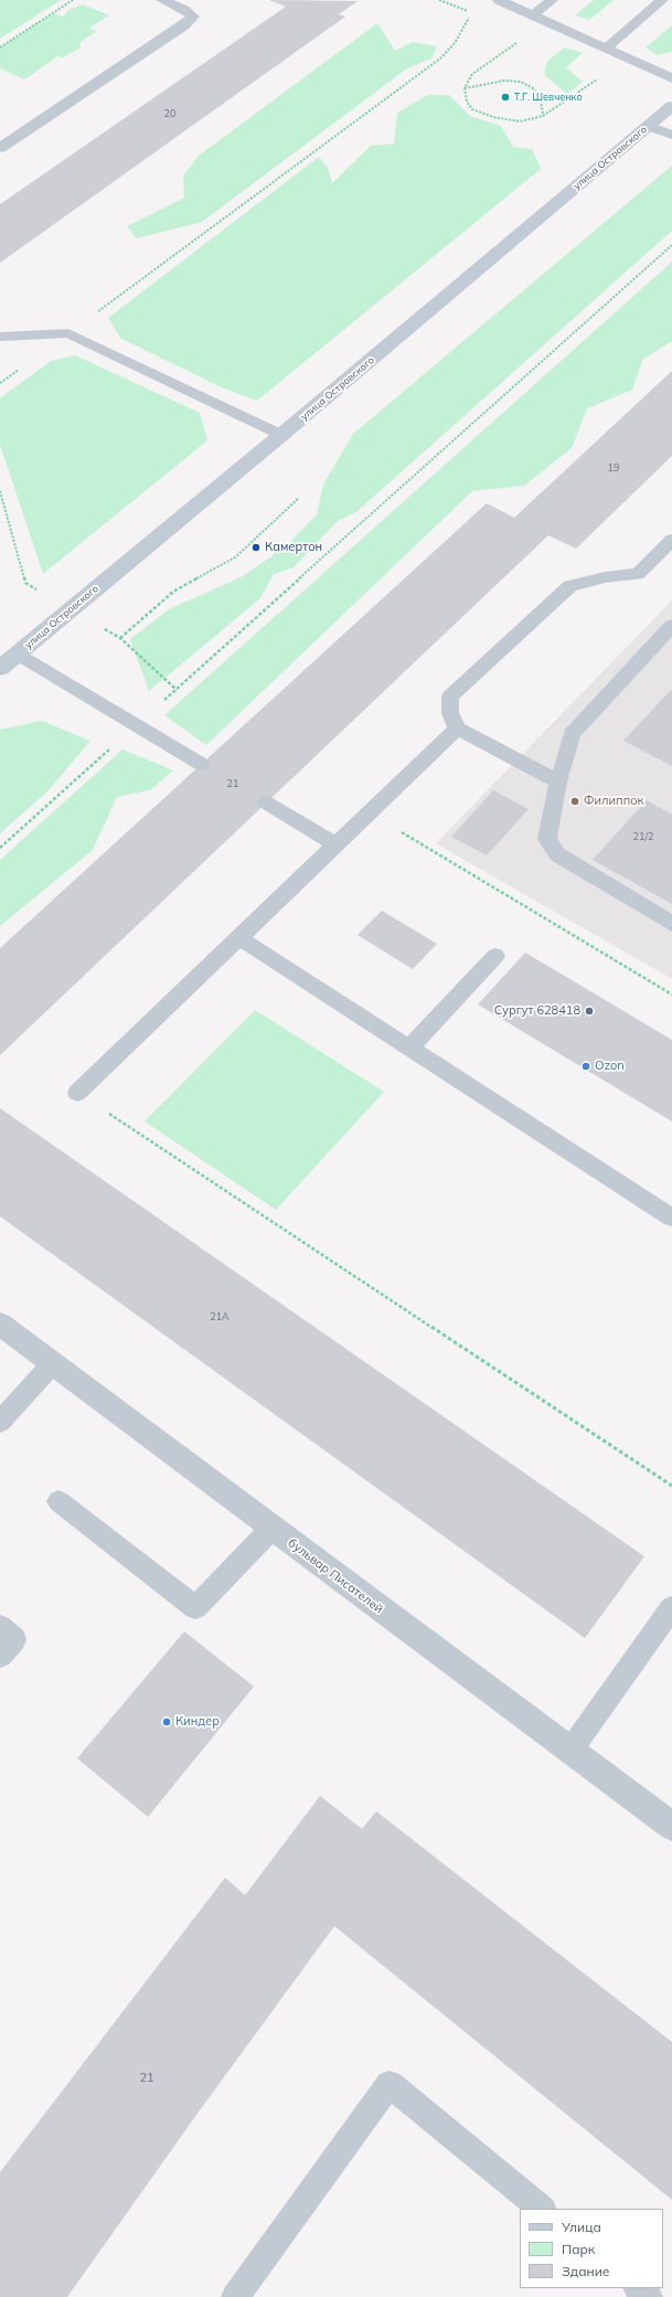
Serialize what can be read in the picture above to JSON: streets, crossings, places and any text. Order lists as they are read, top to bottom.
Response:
{
  "streets": {
    "main road": ["улица Островского"],
    "street": ["бульвар Писателей"]
  },
  "places": [
    "Т.Г. Шевченко",
    "Камертон",
    "Филиппок",
    "Сургут 628418",
    "Ozon",
    "Киндер"
  ],
  "house_numbers": [
    "20",
    "19",
    "21",
    "21/2",
    "21А",
    "21"
  ],
  "legend": ["Улица", "Парк", "Здание"]
}
